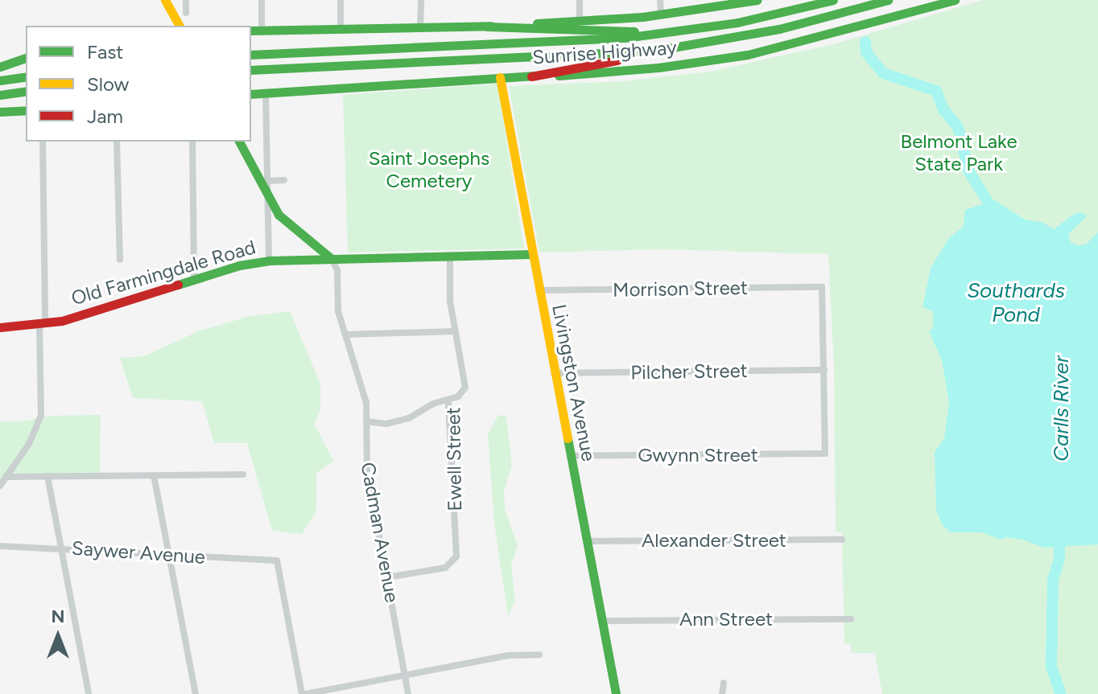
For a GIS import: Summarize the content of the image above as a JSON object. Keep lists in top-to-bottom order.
{
  "streets": {
    "main road": ["Sunrise Highway", "Old Farmingdale Road", "Livingston Avenue"],
    "street": [
      "Morrison Street",
      "Pilcher Street",
      "Gwynn Street",
      "Ewell Street",
      "Cadman Avenue",
      "Alexander Street",
      "Saywer Avenue",
      "Ann Street"
    ]
  },
  "crossings": [
    ["Sunrise Highway", "Livingston Avenue"],
    ["Old Farmingdale Road", "Livingston Avenue"],
    ["Old Farmingdale Road", "Ewell Street"],
    ["Old Farmingdale Road", "Cadman Avenue"],
    ["Morrison Street", "Pilcher Street"],
    ["Morrison Street", "Livingston Avenue"],
    ["Morrison Street", "Gwynn Street"],
    ["Pilcher Street", "Livingston Avenue"],
    ["Pilcher Street", "Gwynn Street"],
    ["Livingston Avenue", "Gwynn Street"],
    ["Livingston Avenue", "Alexander Street"],
    ["Livingston Avenue", "Ann Street"],
    ["Ewell Street", "Cadman Avenue"]
  ],
  "water": ["Southards Pond", "Carlls River"],
  "parks": ["Belmont Lake State Park", "Saint Josephs Cemetery"],
  "legend": ["Fast", "Slow", "Jam"],
  "north": "top"
}
